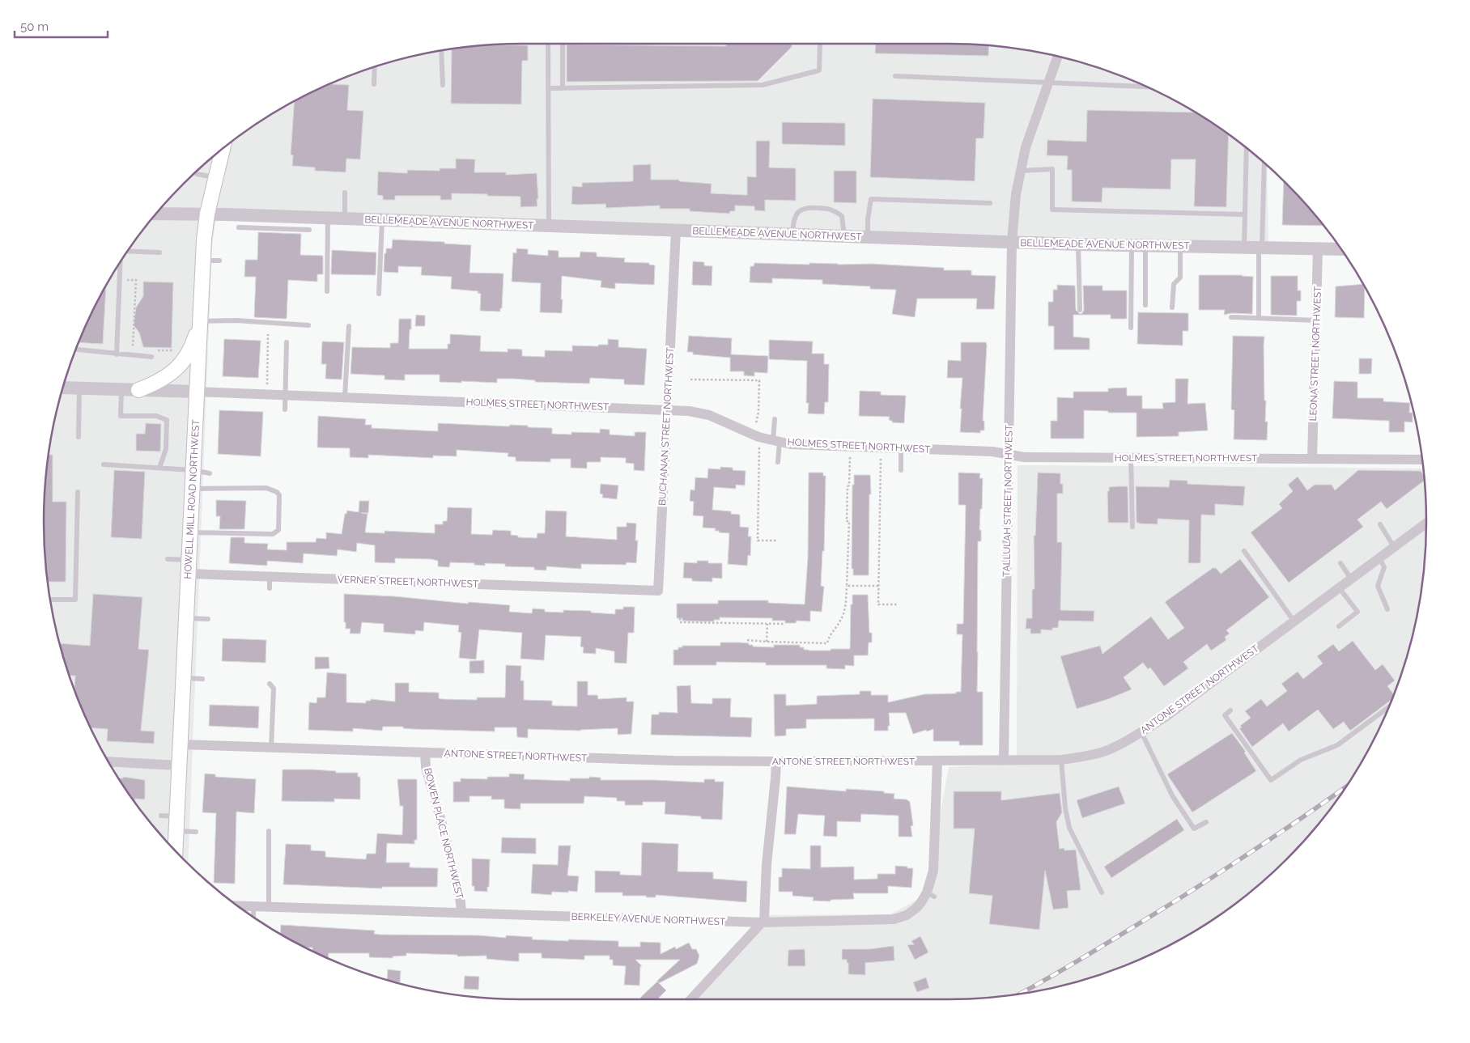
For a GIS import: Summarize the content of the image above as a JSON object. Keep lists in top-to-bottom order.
{
  "streets": {
    "main road": ["HOWELL MILL ROAD NORTHWEST"],
    "street": [
      "BELLEMEADE AVENUE NORTHWEST",
      "LEONA STREET NORTHWEST",
      "HOLMES STREET NORTHWEST",
      "BUCHANAN STREET NORTHWEST",
      "TALLULAH STREET NORTHWEST",
      "VERNER STREET NORTHWEST",
      "ANTONE STREET NORTHWEST",
      "BOWEN PLACE NORTHWEST",
      "BERKELEY AVENUE NORTHWEST"
    ]
  },
  "crossings": [
    ["BELLEMEADE AVENUE NORTHWEST", "LEONA STREET NORTHWEST"],
    ["BELLEMEADE AVENUE NORTHWEST", "BUCHANAN STREET NORTHWEST"],
    ["BELLEMEADE AVENUE NORTHWEST", "HOWELL MILL ROAD NORTHWEST"],
    ["BELLEMEADE AVENUE NORTHWEST", "TALLULAH STREET NORTHWEST"],
    ["LEONA STREET NORTHWEST", "HOLMES STREET NORTHWEST"],
    ["HOLMES STREET NORTHWEST", "BUCHANAN STREET NORTHWEST"],
    ["HOLMES STREET NORTHWEST", "HOWELL MILL ROAD NORTHWEST"],
    ["HOLMES STREET NORTHWEST", "TALLULAH STREET NORTHWEST"],
    ["BUCHANAN STREET NORTHWEST", "VERNER STREET NORTHWEST"],
    ["HOWELL MILL ROAD NORTHWEST", "VERNER STREET NORTHWEST"],
    ["HOWELL MILL ROAD NORTHWEST", "ANTONE STREET NORTHWEST"],
    ["TALLULAH STREET NORTHWEST", "ANTONE STREET NORTHWEST"],
    ["ANTONE STREET NORTHWEST", "BOWEN PLACE NORTHWEST"],
    ["ANTONE STREET NORTHWEST", "BERKELEY AVENUE NORTHWEST"],
    ["BOWEN PLACE NORTHWEST", "BERKELEY AVENUE NORTHWEST"]
  ],
  "scale_bar": "50 m"
}
